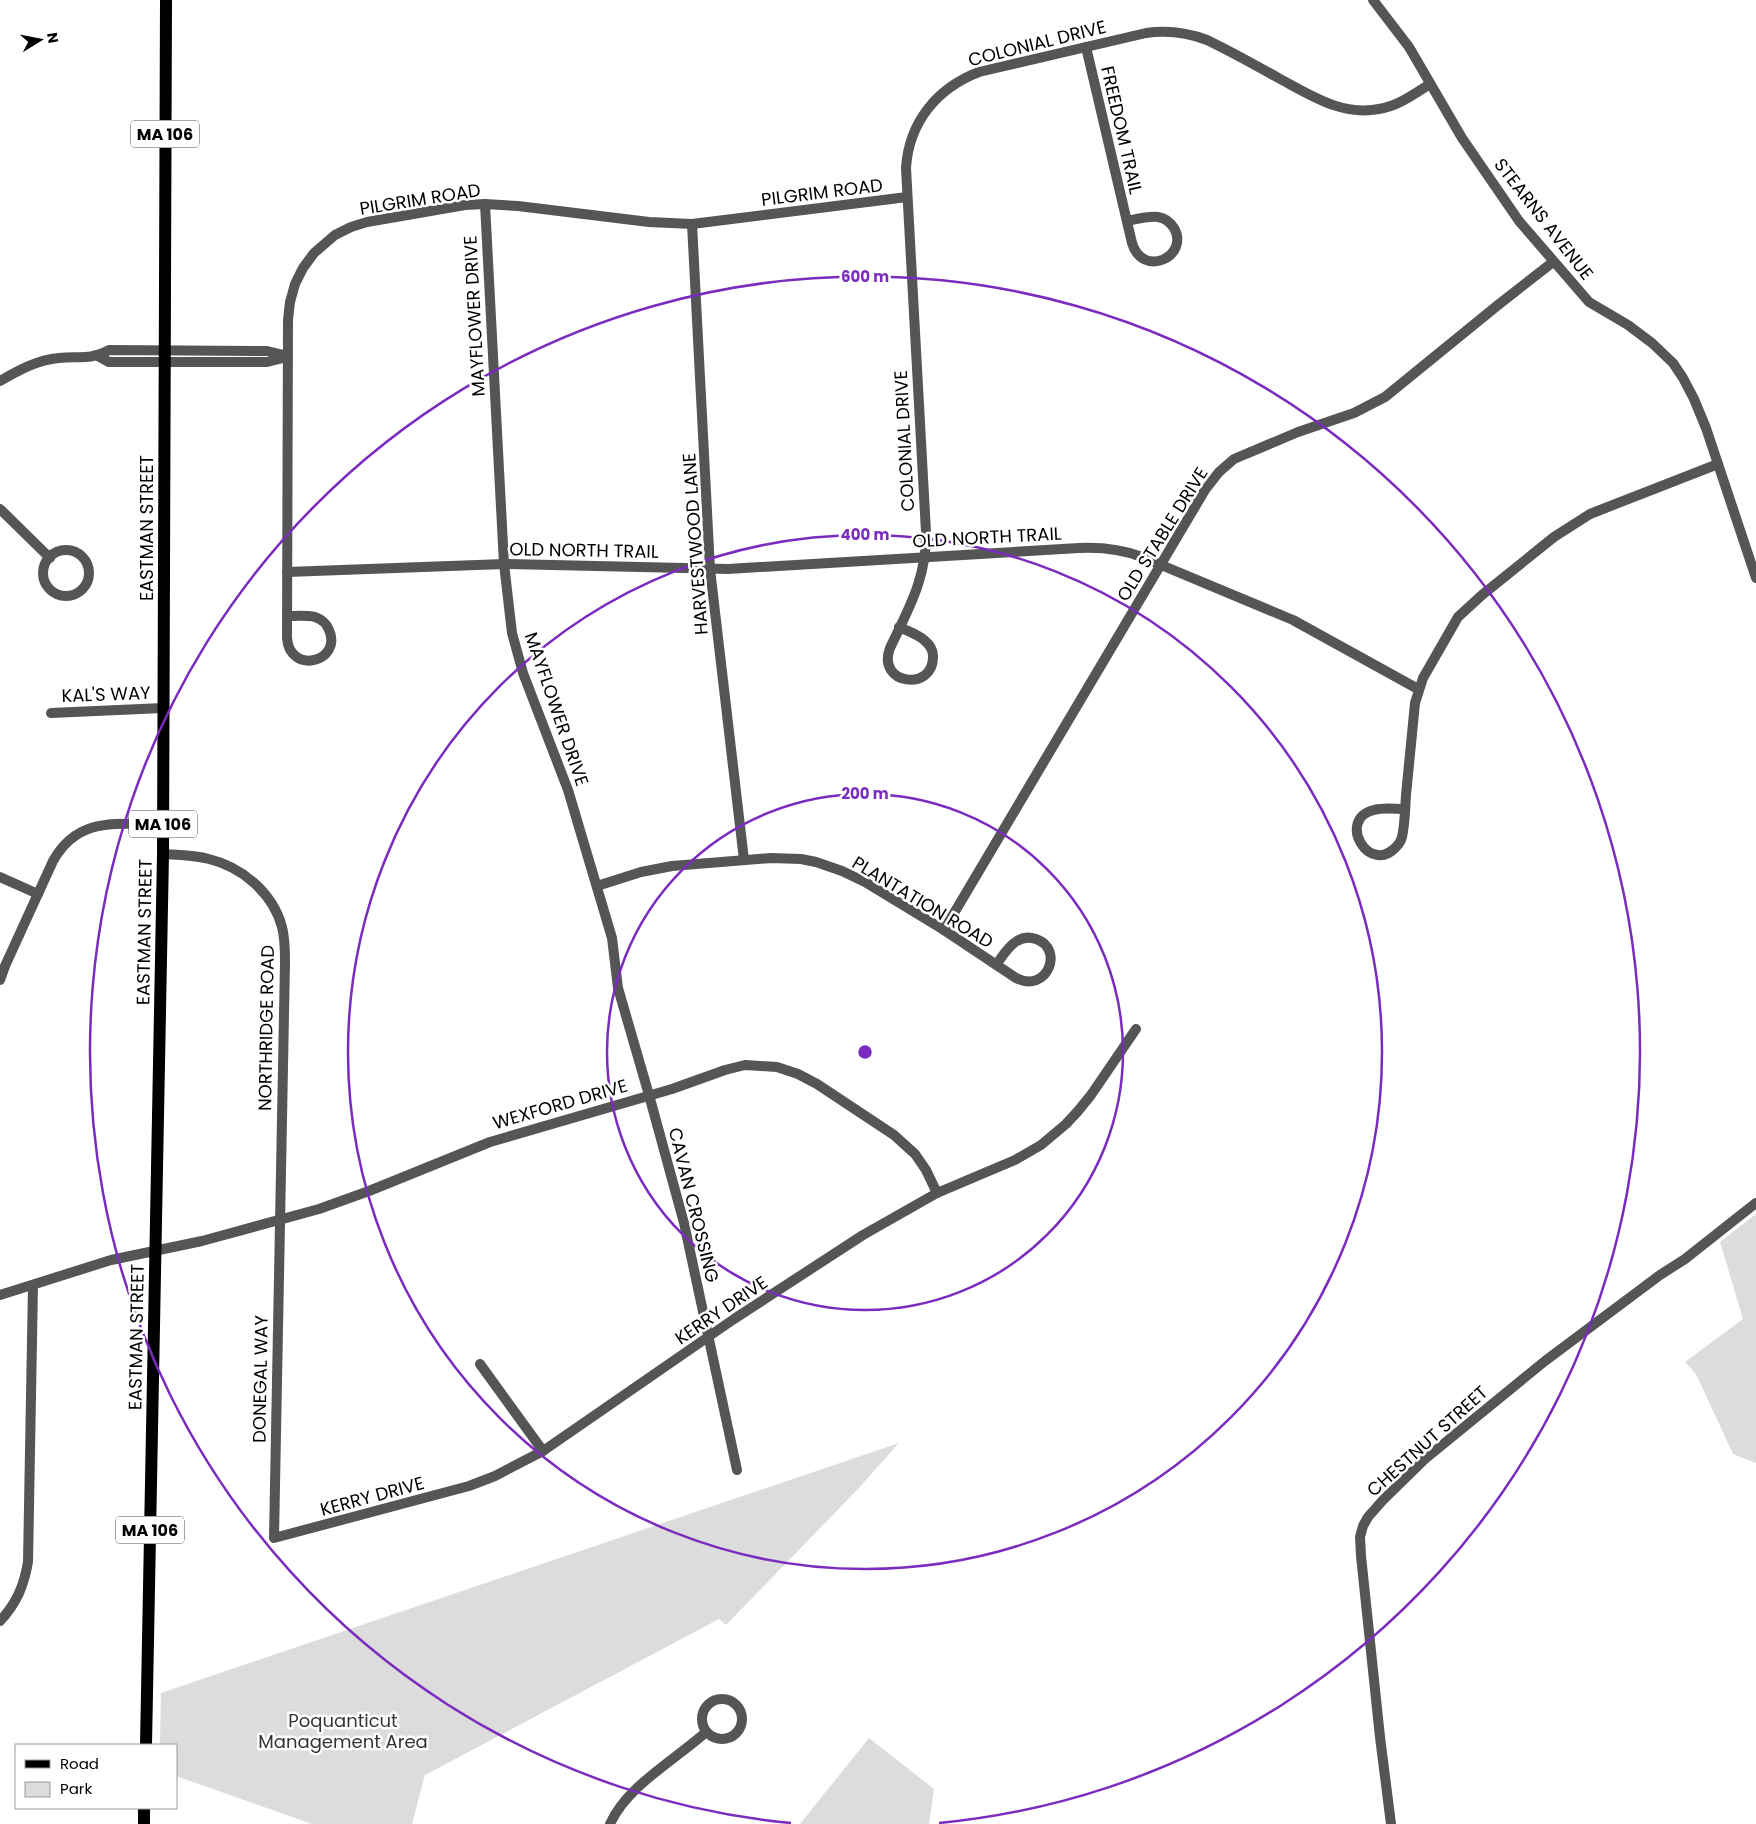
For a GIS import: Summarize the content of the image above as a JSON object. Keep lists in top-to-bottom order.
{
  "streets": {
    "main road": ["MA 106", "EASTMAN STREET"],
    "street": [
      "COLONIAL DRIVE",
      "FREEDOM TRAIL",
      "PILGRIM ROAD",
      "STEARNS AVENUE",
      "MAYFLOWER DRIVE",
      "OLD STABLE DRIVE",
      "OLD NORTH TRAIL",
      "HARVESTWOOD LANE",
      "KAL'S WAY",
      "PLANTATION ROAD",
      "NORTHRIDGE ROAD",
      "WEXFORD DRIVE",
      "CAVAN CROSSING",
      "KERRY DRIVE",
      "DONEGAL WAY",
      "CHESTNUT STREET"
    ]
  },
  "crossings": [
    ["COLONIAL DRIVE", "FREEDOM TRAIL"],
    ["COLONIAL DRIVE", "PILGRIM ROAD"],
    ["COLONIAL DRIVE", "STEARNS AVENUE"],
    ["COLONIAL DRIVE", "OLD NORTH TRAIL"],
    ["PILGRIM ROAD", "MAYFLOWER DRIVE"],
    ["PILGRIM ROAD", "OLD NORTH TRAIL"],
    ["PILGRIM ROAD", "HARVESTWOOD LANE"],
    ["STEARNS AVENUE", "OLD STABLE DRIVE"],
    ["MAYFLOWER DRIVE", "OLD NORTH TRAIL"],
    ["MAYFLOWER DRIVE", "PLANTATION ROAD"],
    ["MAYFLOWER DRIVE", "WEXFORD DRIVE"],
    ["MAYFLOWER DRIVE", "CAVAN CROSSING"],
    ["EASTMAN STREET", "KAL'S WAY"],
    ["EASTMAN STREET", "NORTHRIDGE ROAD"],
    ["EASTMAN STREET", "WEXFORD DRIVE"],
    ["OLD STABLE DRIVE", "OLD NORTH TRAIL"],
    ["OLD STABLE DRIVE", "PLANTATION ROAD"],
    ["OLD NORTH TRAIL", "HARVESTWOOD LANE"],
    ["HARVESTWOOD LANE", "PLANTATION ROAD"],
    ["NORTHRIDGE ROAD", "WEXFORD DRIVE"],
    ["NORTHRIDGE ROAD", "DONEGAL WAY"],
    ["WEXFORD DRIVE", "CAVAN CROSSING"],
    ["WEXFORD DRIVE", "KERRY DRIVE"],
    ["WEXFORD DRIVE", "DONEGAL WAY"],
    ["CAVAN CROSSING", "KERRY DRIVE"],
    ["KERRY DRIVE", "DONEGAL WAY"]
  ],
  "parks": ["Poquanticut Management Area"],
  "legend": ["Road", "Park"],
  "north": "right",
  "rings": ["600 m", "400 m", "200 m"]
}
